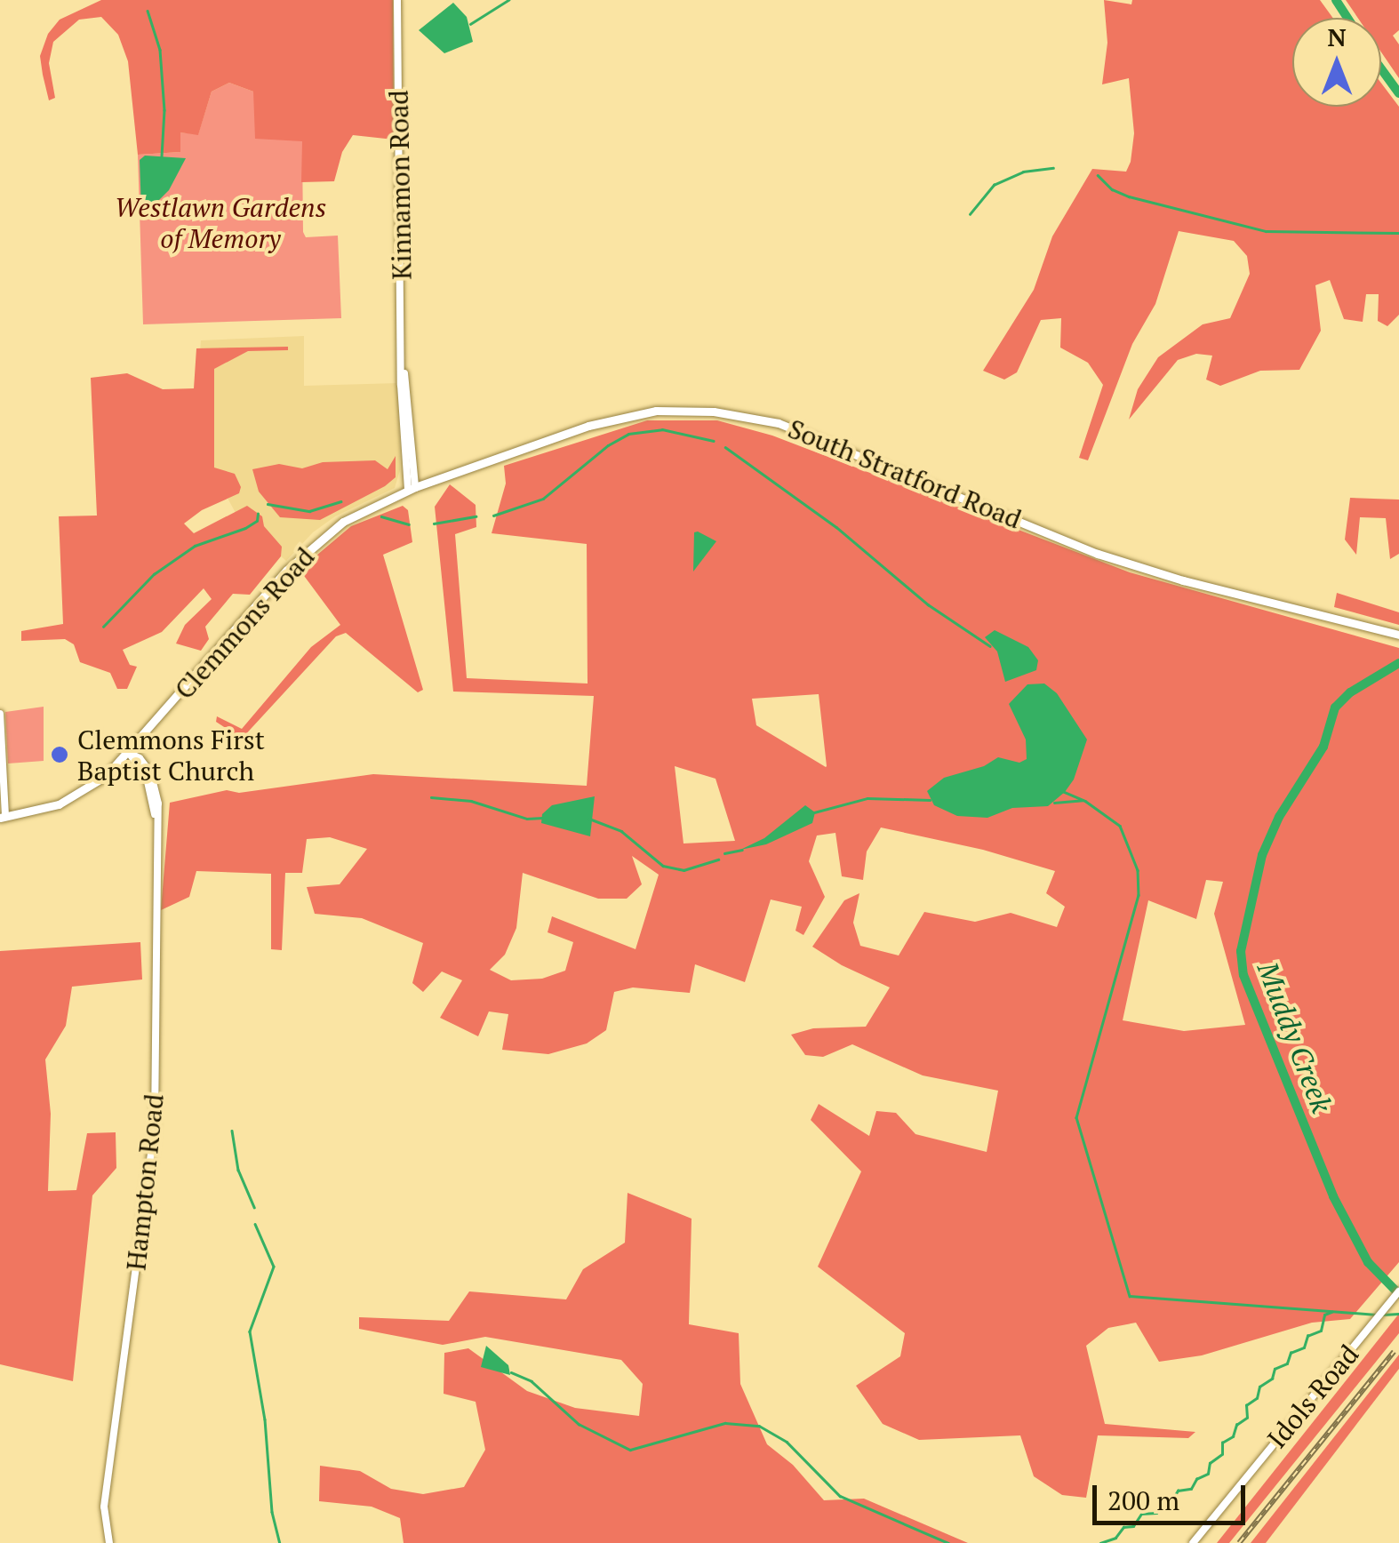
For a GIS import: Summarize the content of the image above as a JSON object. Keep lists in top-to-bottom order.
{
  "streets": {
    "main road": [
      "Kinnamon Road",
      "South Stratford Road",
      "Clemmons Road",
      "Hampton Road",
      "Idols Road"
    ]
  },
  "crossings": [
    ["Kinnamon Road", "South Stratford Road"],
    ["Kinnamon Road", "Clemmons Road"],
    ["South Stratford Road", "Clemmons Road"],
    ["Clemmons Road", "Hampton Road"]
  ],
  "water": ["Muddy Creek"],
  "parks": ["Westlawn Gardens of Memory"],
  "places": ["Clemmons First Baptist Church"],
  "scale_bar": "200 m",
  "north": "top"
}
